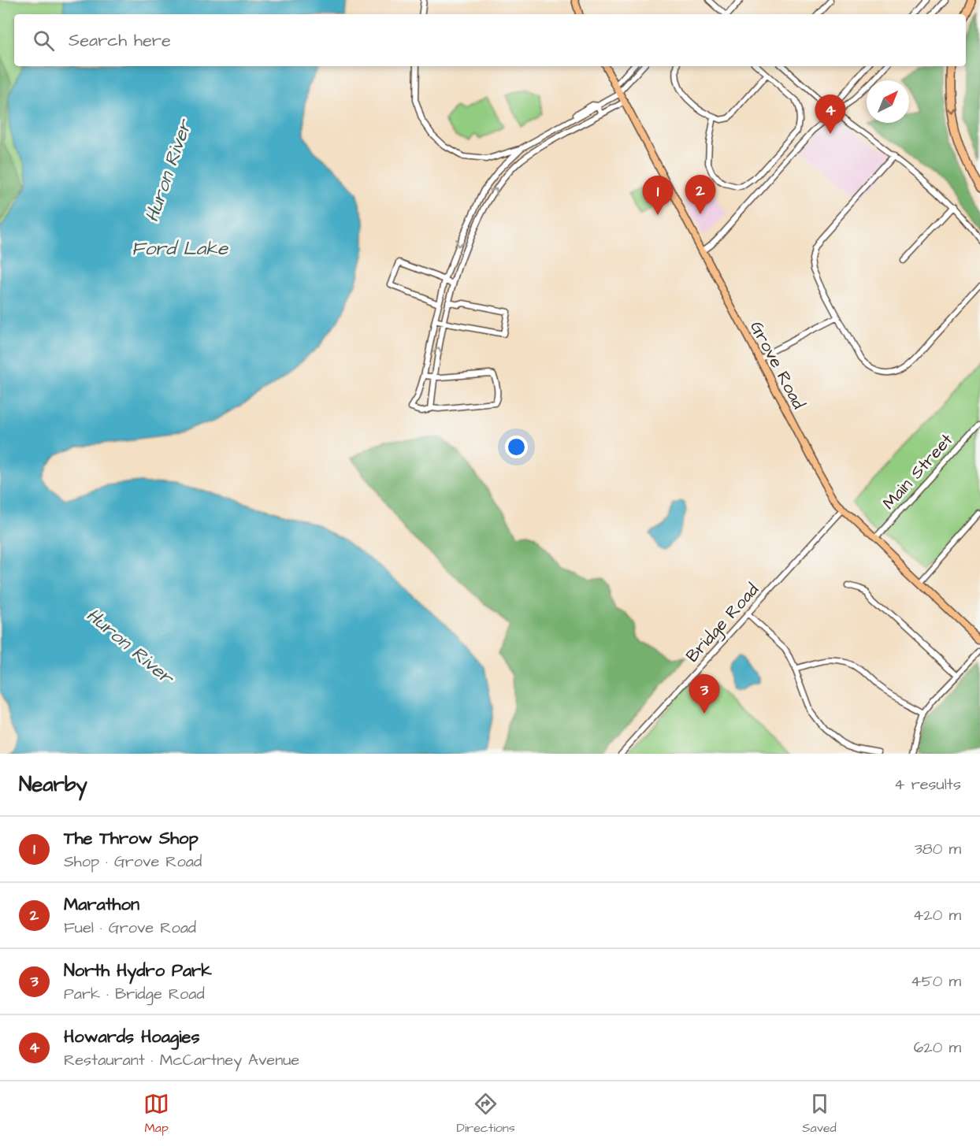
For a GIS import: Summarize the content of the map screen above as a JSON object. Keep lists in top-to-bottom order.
{
  "streets": {
    "main road": ["Grove Road"],
    "street": ["Main Street", "Bridge Road"]
  },
  "crossings": [
    ["Grove Road", "Main Street"],
    ["Grove Road", "Bridge Road"]
  ],
  "water": ["Huron River", "Ford Lake"],
  "north": "top right",
  "page": {
    "search": "Search here",
    "pins": [
      "4",
      "2",
      "1",
      "3"
    ],
    "heading": ["Nearby", "4 results"],
    "list": [
      {
        "mark": "1",
        "name": "The Throw Shop",
        "note": "Shop · Grove Road",
        "value": "380 m"
      },
      {
        "mark": "2",
        "name": "Marathon",
        "note": "Fuel · Grove Road",
        "value": "420 m"
      },
      {
        "mark": "3",
        "name": "North Hydro Park",
        "note": "Park · Bridge Road",
        "value": "450 m"
      },
      {
        "mark": "4",
        "name": "Howards Hoagies",
        "note": "Restaurant · McCartney Avenue",
        "value": "620 m"
      }
    ],
    "nav": ["Map", "Directions", "Saved"]
  }
}
